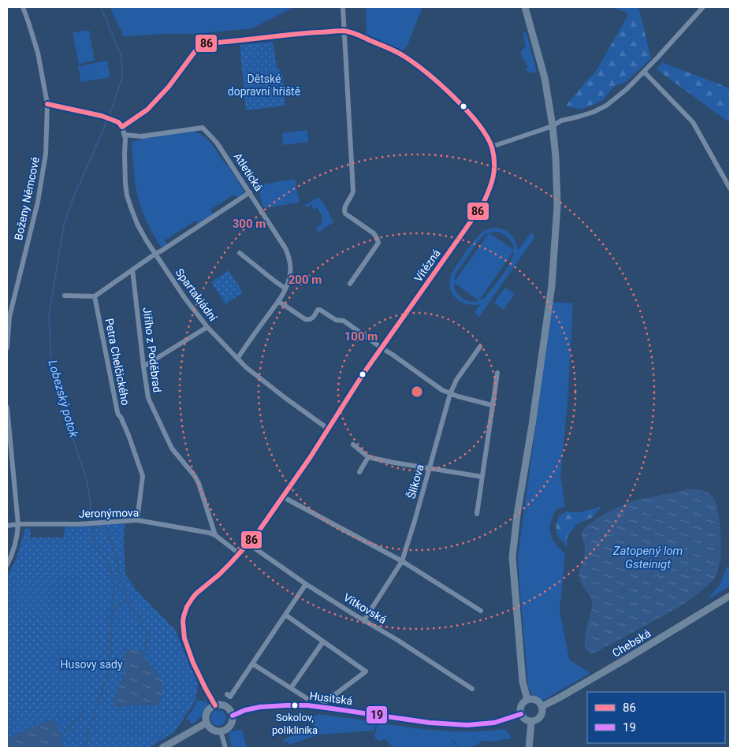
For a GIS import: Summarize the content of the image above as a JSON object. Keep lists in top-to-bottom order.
{
  "streets": {
    "main road": ["Chebská", "Husitská"],
    "street": [
      "Atletická",
      "Boženy Němcové",
      "Vítězná",
      "Spartakiádní",
      "Jiřího z Poděbrad",
      "Petra Chelčického",
      "Šlikova",
      "Jeronýmova",
      "Vítkovská"
    ]
  },
  "crossings": [
    ["Atletická", "Spartakiádní"],
    ["Boženy Němcové", "Spartakiádní"],
    ["Vítězná", "Spartakiádní"],
    ["Vítězná", "Jeronýmova"],
    ["Vítězná", "Vítkovská"],
    ["Vítězná", "Husitská"],
    ["Jiřího z Poděbrad", "Jeronýmova"],
    ["Petra Chelčického", "Jeronýmova"],
    ["Šlikova", "Vítkovská"],
    ["Chebská", "Husitská"]
  ],
  "water": ["Lobezský potok", "Zatopený lom Gsteinigt"],
  "parks": ["Dětské dopravní hřiště", "Husovy sady"],
  "places": ["Sokolov, poliklinika"],
  "lines": ["transit line 86", "transit line 19"],
  "legend": ["86", "19"],
  "rings": ["300 m", "200 m", "100 m"]
}
